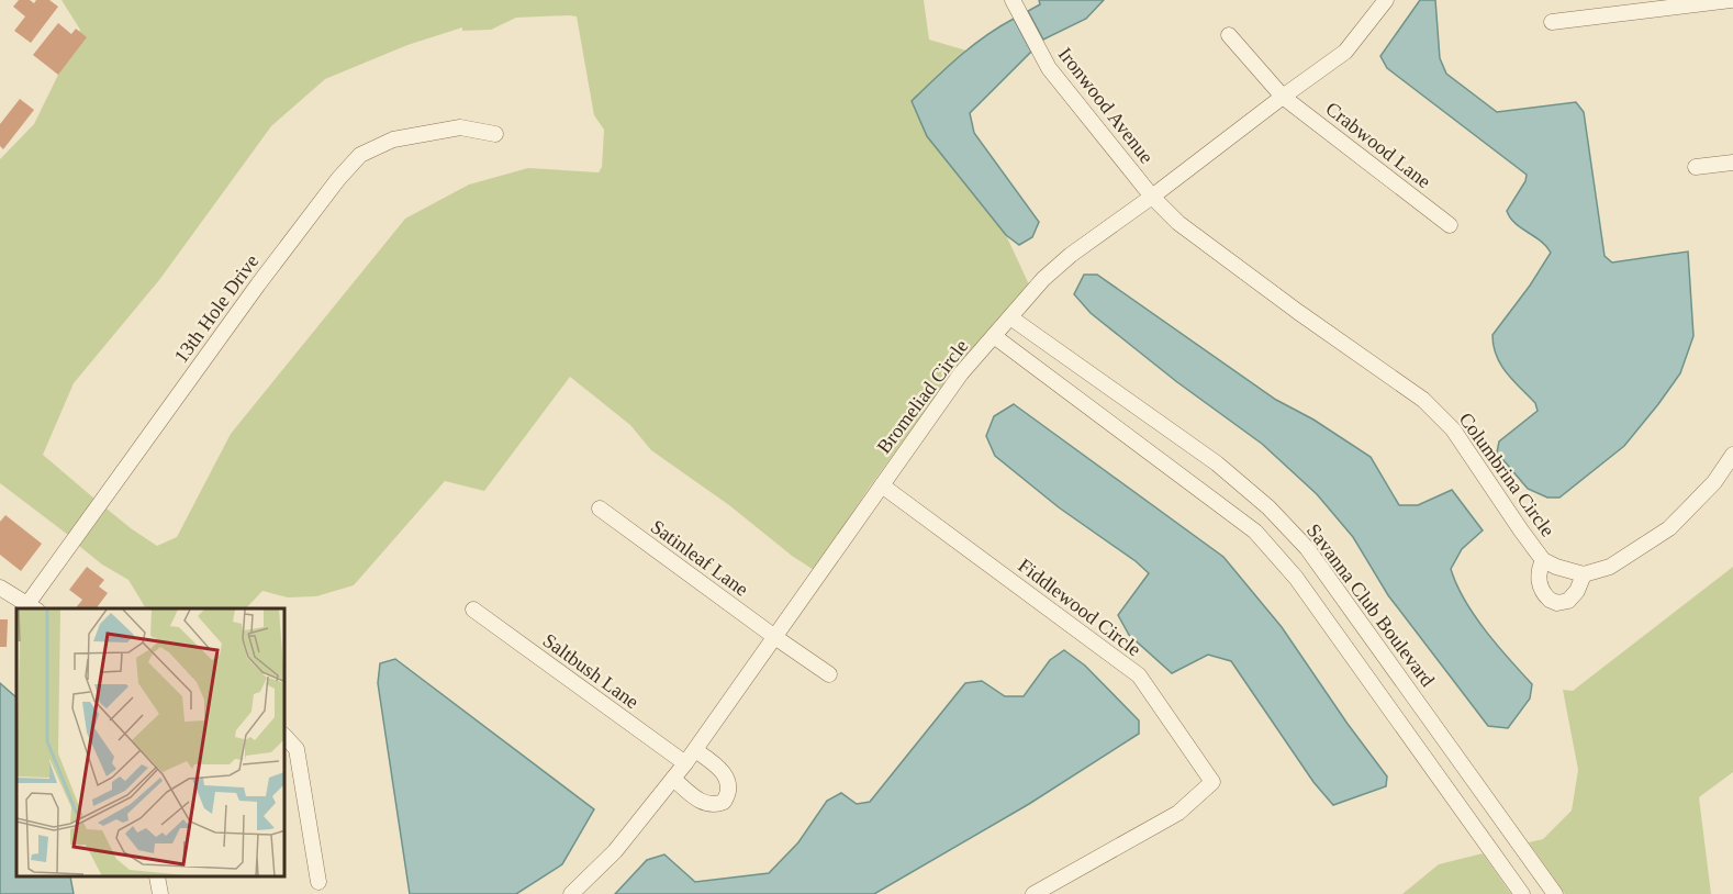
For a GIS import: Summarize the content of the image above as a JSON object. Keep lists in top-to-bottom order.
{
  "streets": {
    "street": [
      "Ironwood Avenue",
      "Crabwood Lane",
      "13th Hole Drive",
      "Bromeliad Circle",
      "Columbrina Circle",
      "Satinleaf Lane",
      "Savanna Club Boulevard",
      "Fiddlewood Circle",
      "Saltbush Lane"
    ]
  },
  "crossings": [
    ["Ironwood Avenue", "Bromeliad Circle"],
    ["Ironwood Avenue", "Columbrina Circle"],
    ["Crabwood Lane", "Bromeliad Circle"],
    ["Bromeliad Circle", "Columbrina Circle"],
    ["Bromeliad Circle", "Satinleaf Lane"],
    ["Bromeliad Circle", "Savanna Club Boulevard"],
    ["Bromeliad Circle", "Fiddlewood Circle"],
    ["Bromeliad Circle", "Saltbush Lane"]
  ]
}
